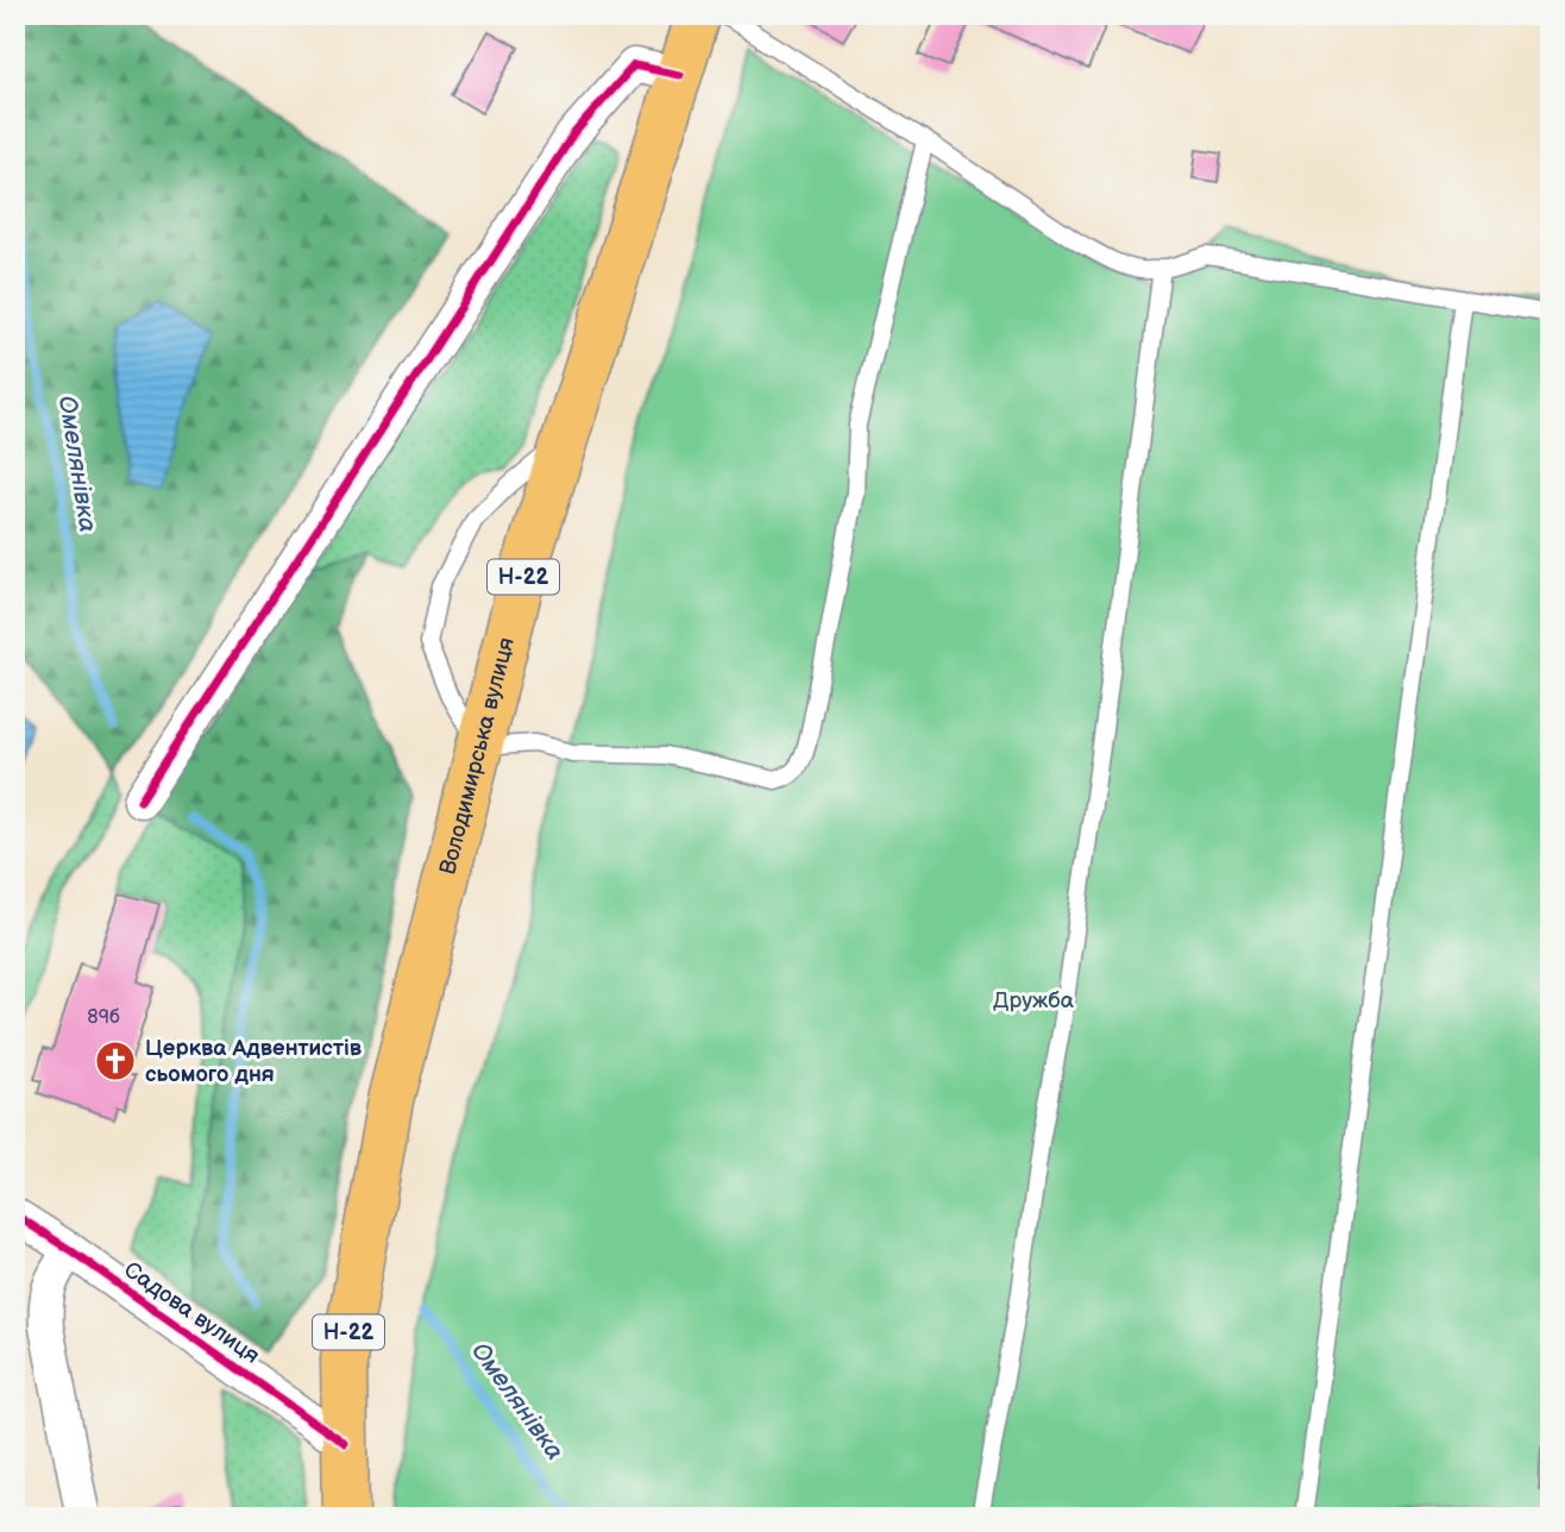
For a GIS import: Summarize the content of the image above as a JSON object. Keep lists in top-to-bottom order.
{
  "streets": {
    "main road": ["Н-22", "Володимирська вулиця"],
    "street": ["Садова вулиця"]
  },
  "crossings": [
    ["Володимирська вулиця", "Садова вулиця"]
  ],
  "water": ["Омелянівка"],
  "parks": ["Дружба"],
  "places": {
    "church": ["Церква Адвентистів сьомого дня"]
  },
  "house_numbers": ["89б"]
}
